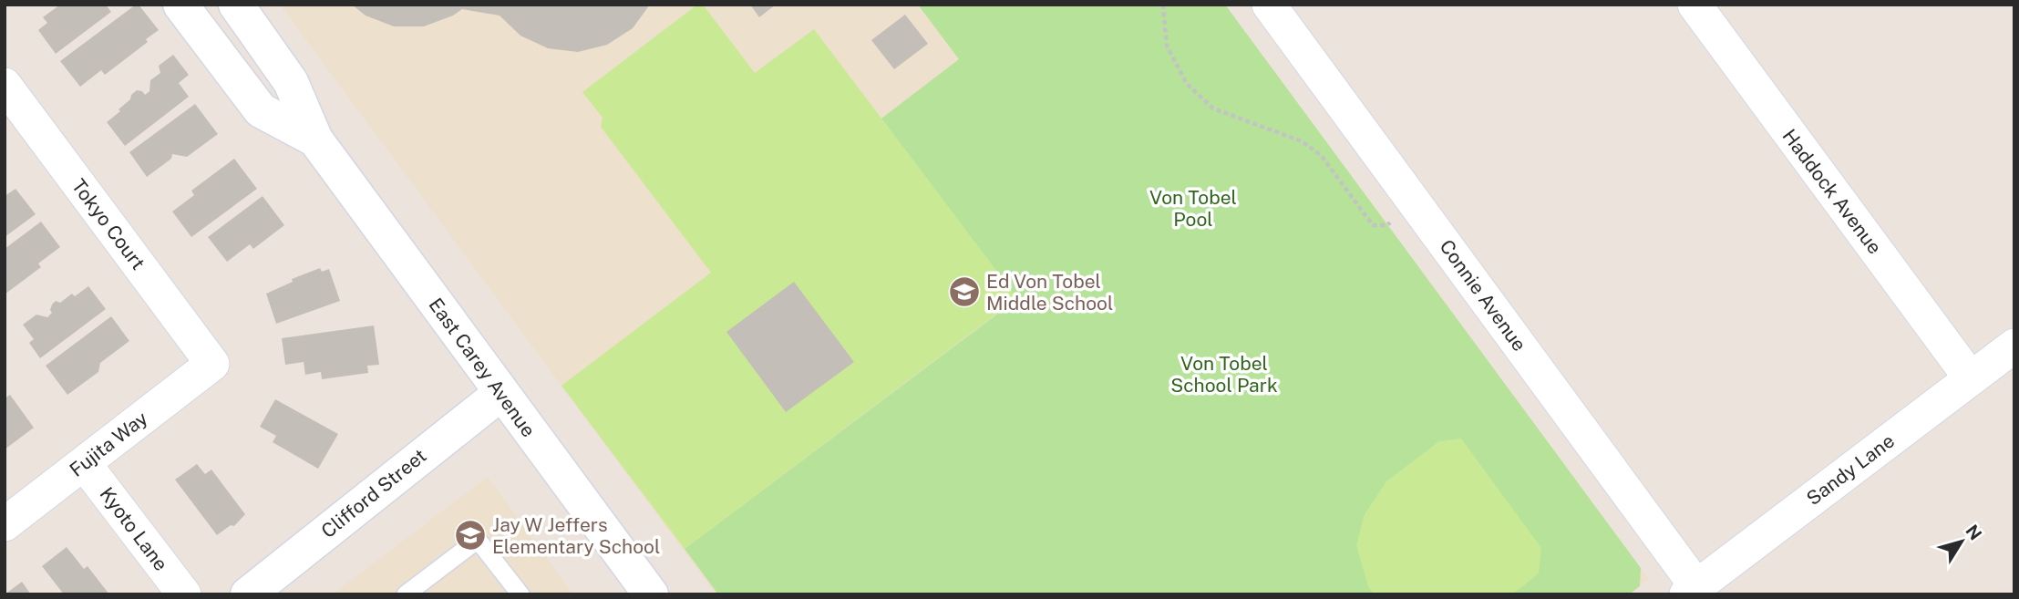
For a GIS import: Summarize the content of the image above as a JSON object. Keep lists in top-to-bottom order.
{
  "streets": {
    "main road": ["East Carey Avenue", "Clifford Street"],
    "street": [
      "Haddock Avenue",
      "Tokyo Court",
      "Connie Avenue",
      "Fujita Way",
      "Sandy Lane",
      "Kyoto Lane"
    ]
  },
  "crossings": [
    ["Haddock Avenue", "Sandy Lane"],
    ["Tokyo Court", "Fujita Way"],
    ["Connie Avenue", "Sandy Lane"],
    ["East Carey Avenue", "Clifford Street"],
    ["Fujita Way", "Kyoto Lane"]
  ],
  "parks": ["Von Tobel Pool", "Von Tobel School Park"],
  "places": {
    "school or university": ["Ed Von Tobel Middle School", "Jay W Jeffers Elementary School"]
  },
  "north": "top right"
}
